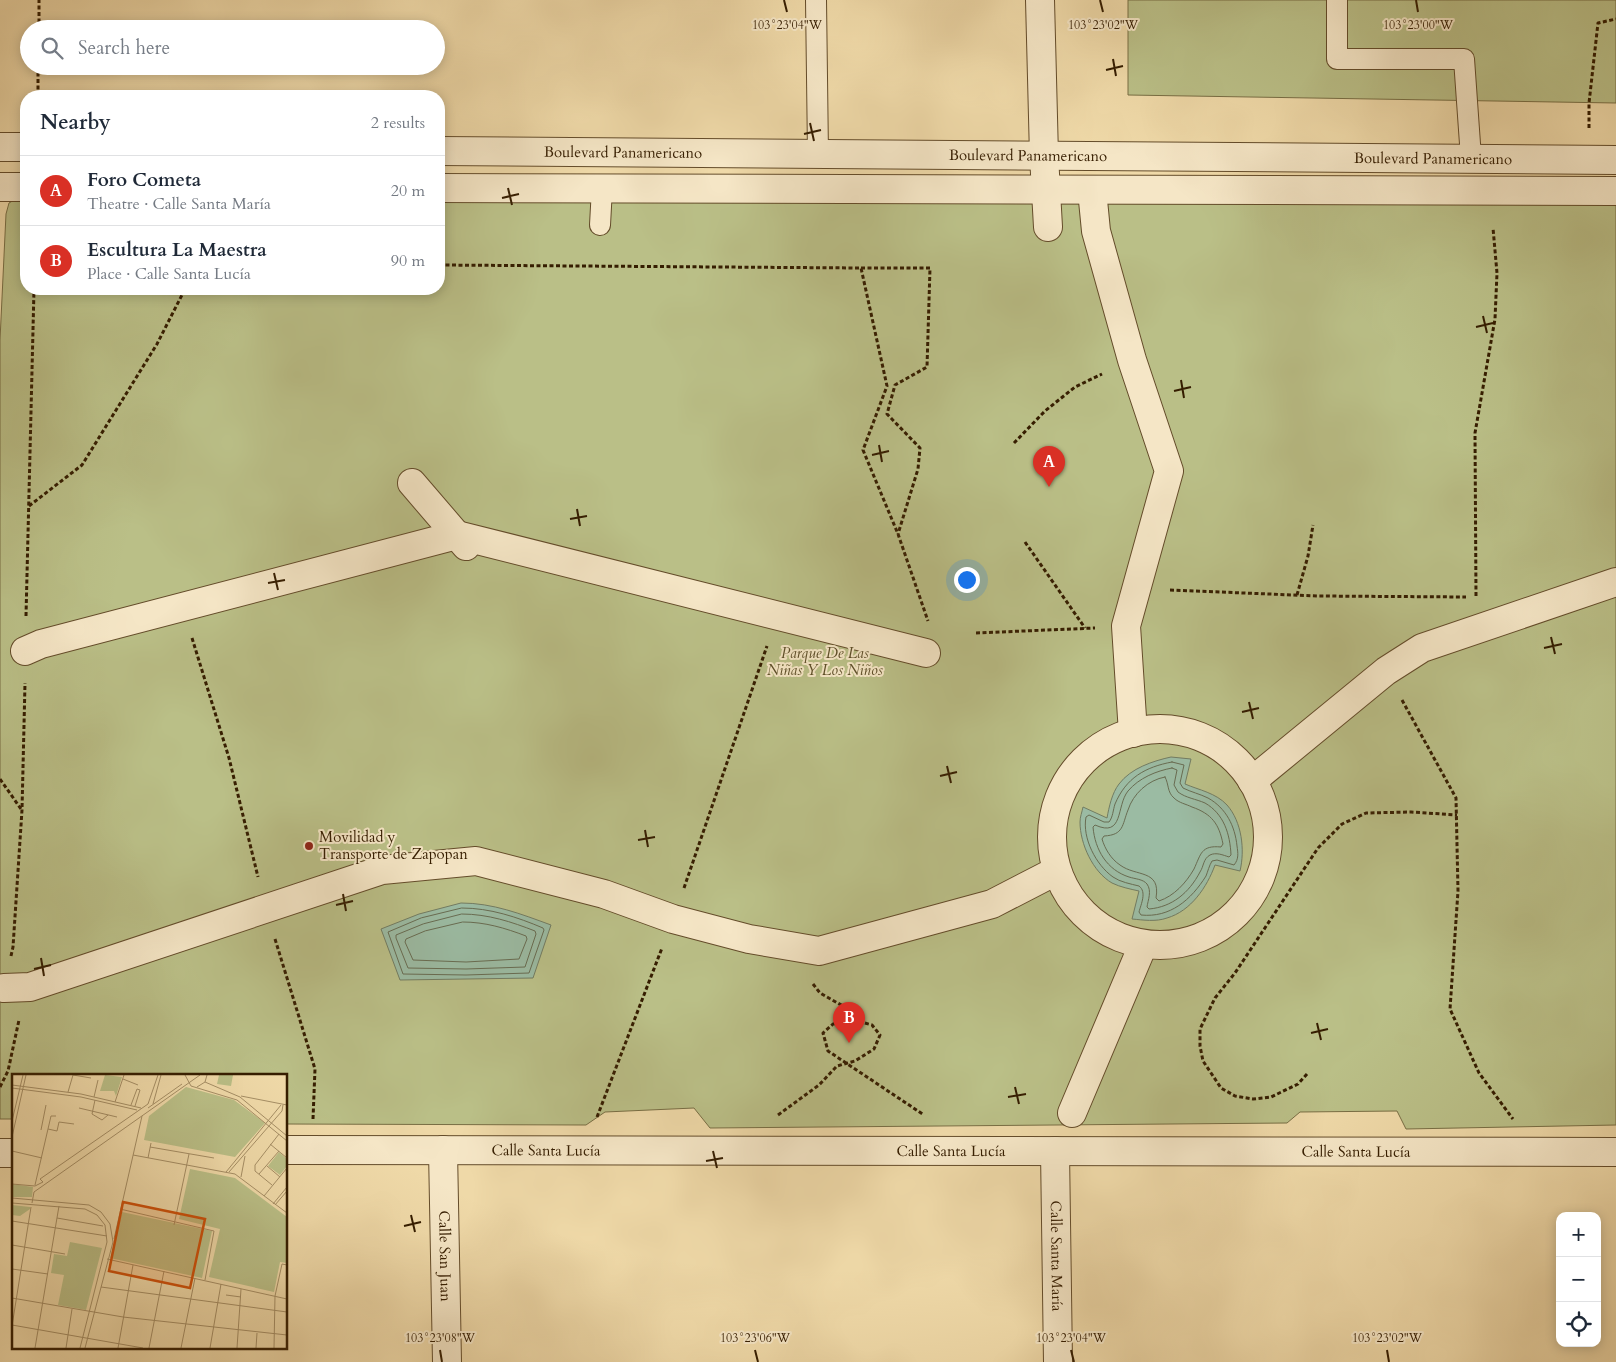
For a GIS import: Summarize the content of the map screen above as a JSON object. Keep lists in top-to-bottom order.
{
  "streets": {
    "street": [
      "Boulevard Panamericano",
      "Calle Santa Lucía",
      "Calle San Juan",
      "Calle Santa María"
    ]
  },
  "crossings": [
    ["Calle Santa Lucía", "Calle San Juan"],
    ["Calle Santa Lucía", "Calle Santa María"]
  ],
  "parks": ["Parque De Las Niñas Y Los Niños"],
  "places": ["Movilidad y Transporte de Zapopan"],
  "page": {
    "search": "Search here",
    "heading": ["Nearby", "2 results"],
    "list": [
      {
        "mark": "A",
        "name": "Foro Cometa",
        "note": "Theatre · Calle Santa María",
        "value": "20 m"
      },
      {
        "mark": "B",
        "name": "Escultura La Maestra",
        "note": "Place · Calle Santa Lucía",
        "value": "90 m"
      }
    ],
    "pins": ["A", "B"],
    "map_buttons": ["+", "−"]
  },
  "coordinates": [
    "103°23'04\"W",
    "103°23'02\"W",
    "103°23'00\"W",
    "103°23'08\"W",
    "103°23'06\"W"
  ]
}
